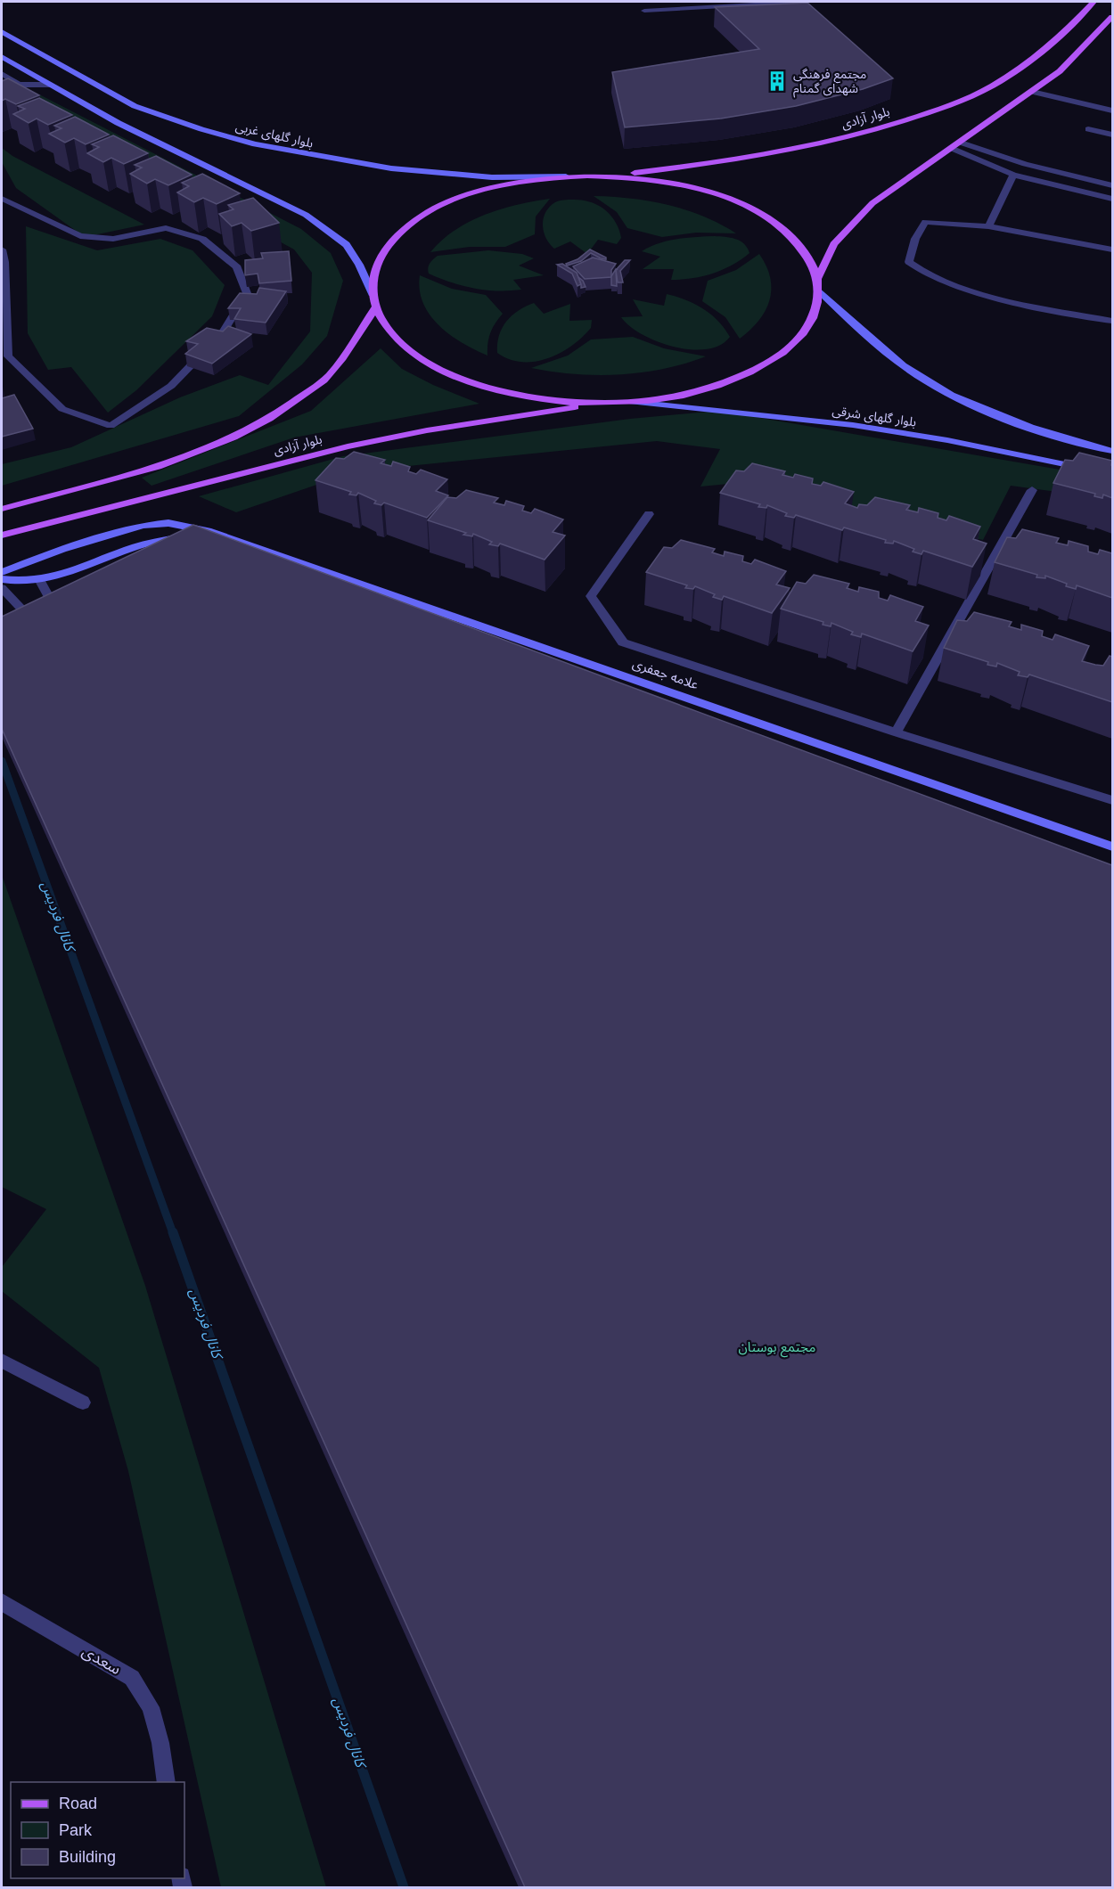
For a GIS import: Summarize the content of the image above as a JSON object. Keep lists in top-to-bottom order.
{
  "streets": {
    "main road": [
      "بلوار آزادی",
      "بلوار گلهای غربی",
      "بلوار گلهای شرقی",
      "علامه جعفری"
    ],
    "street": ["سعدی"]
  },
  "water": ["کانال فردیس"],
  "parks": ["مجتمع بوستان"],
  "places": {
    "building": ["مجتمع فرهنگی شهدای گمنام"]
  },
  "legend": ["Road", "Park", "Building"]
}
